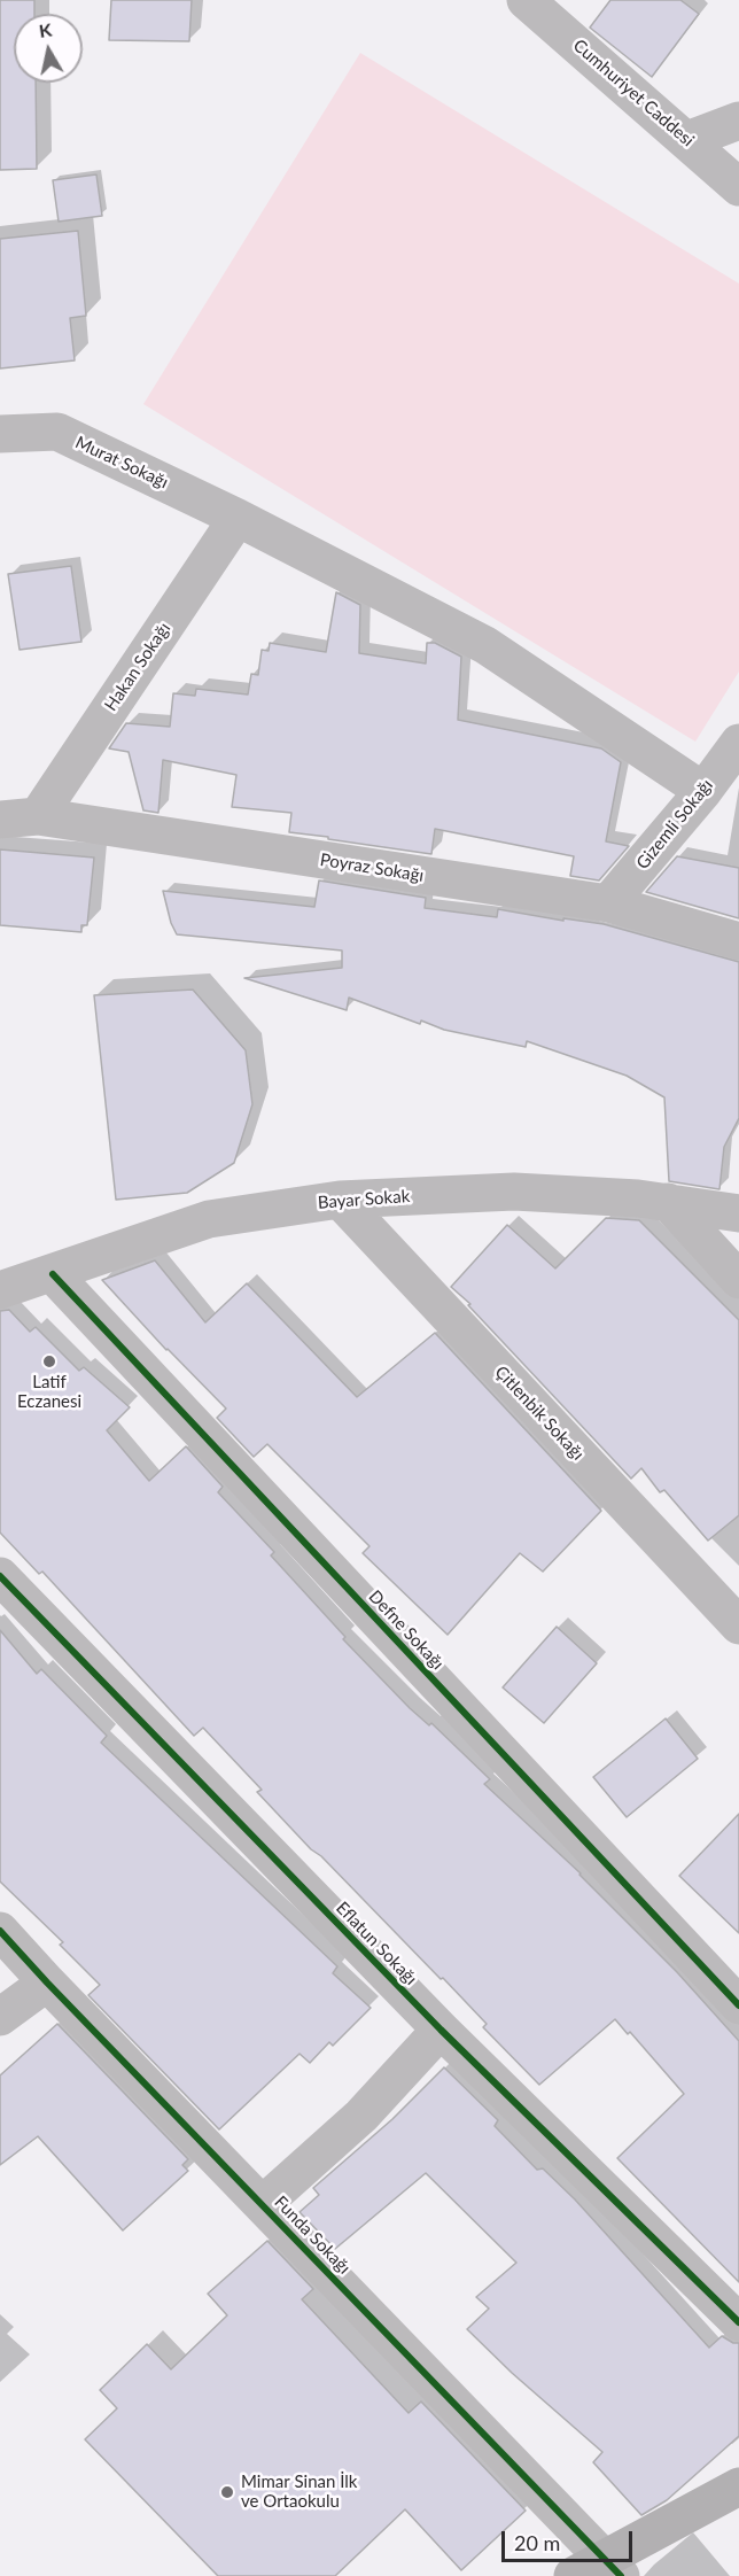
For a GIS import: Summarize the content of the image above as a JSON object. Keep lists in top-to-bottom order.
{
  "streets": {
    "street": [
      "Cumhuriyet Caddesi",
      "Murat Sokağı",
      "Hakan Sokağı",
      "Gizemli Sokağı",
      "Poyraz Sokağı",
      "Bayar Sokak",
      "Çitlenbik Sokağı",
      "Defne Sokağı",
      "Eflatun Sokağı",
      "Funda Sokağı"
    ]
  },
  "crossings": [
    ["Murat Sokağı", "Hakan Sokağı"],
    ["Murat Sokağı", "Gizemli Sokağı"],
    ["Hakan Sokağı", "Poyraz Sokağı"],
    ["Gizemli Sokağı", "Poyraz Sokağı"],
    ["Bayar Sokak", "Çitlenbik Sokağı"],
    ["Bayar Sokak", "Defne Sokağı"]
  ],
  "places": ["Latif Eczanesi", "Mimar Sinan İlk ve Ortaokulu"],
  "scale_bar": "20 m",
  "north": "top"
}
